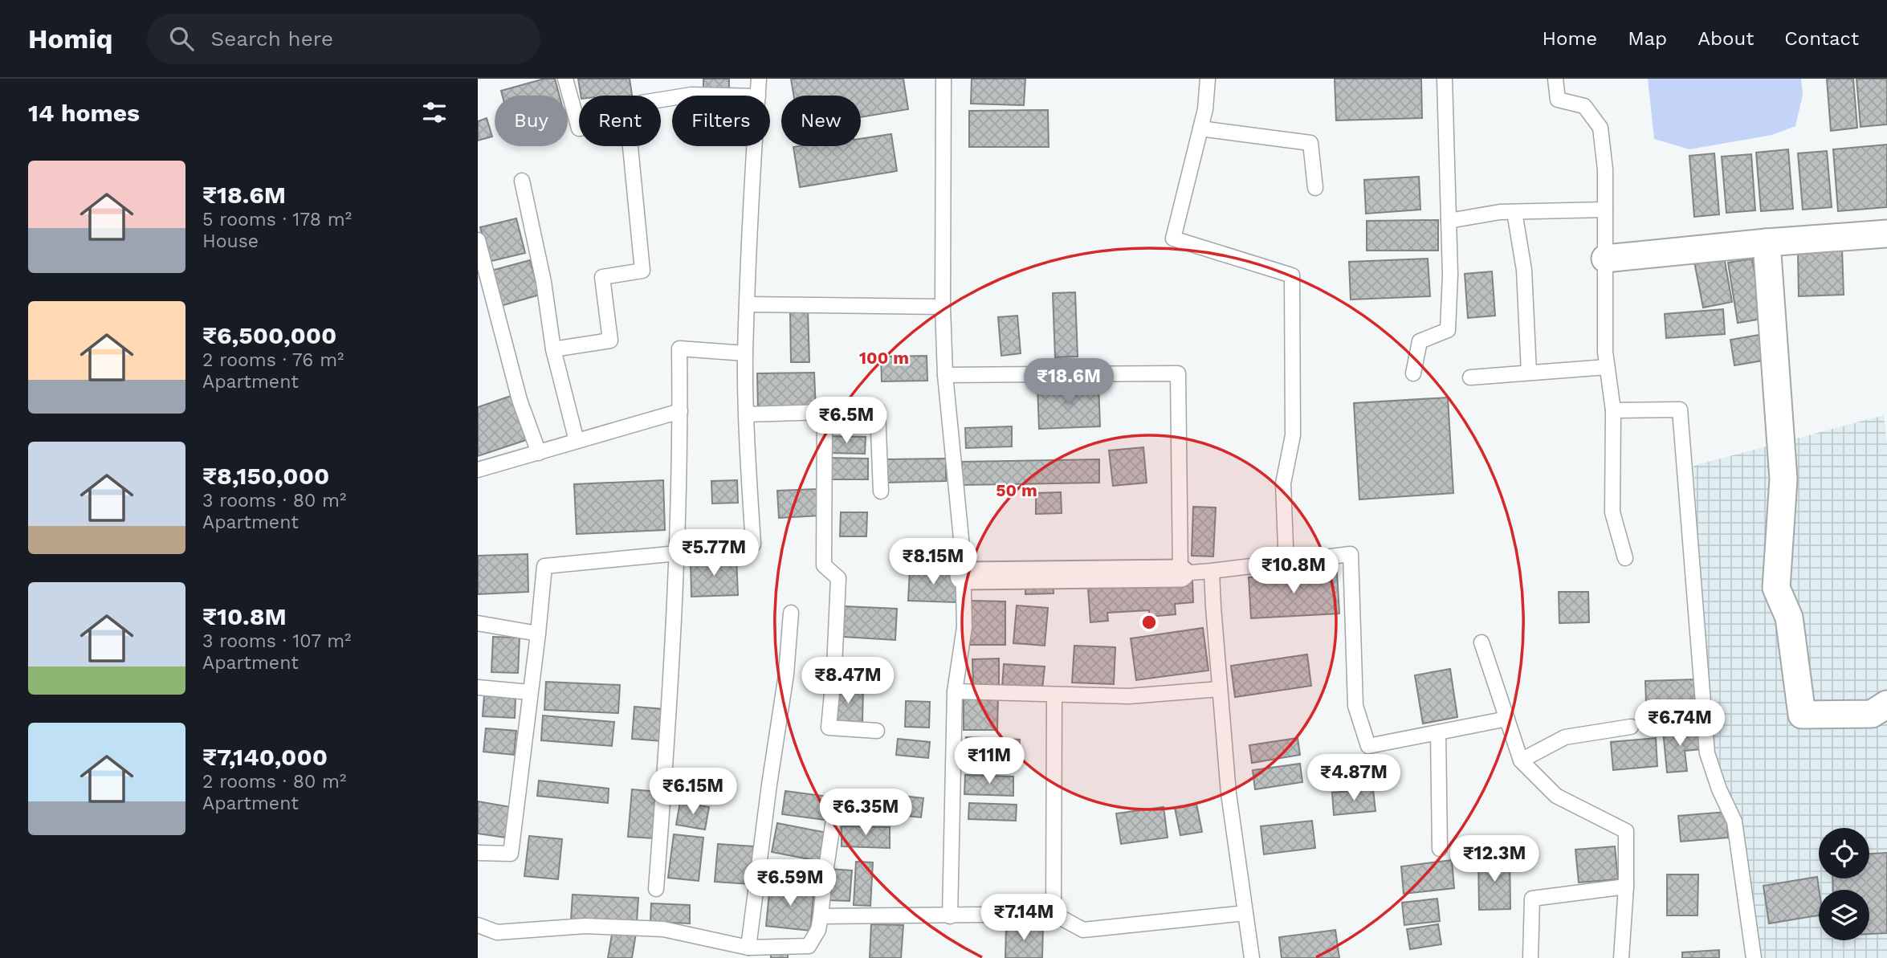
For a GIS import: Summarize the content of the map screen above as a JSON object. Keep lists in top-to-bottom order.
{
  "page": {
    "header": "Homiq",
    "search": "Search here",
    "nav": [
      "Home",
      "Map",
      "About",
      "Contact"
    ],
    "heading": "14 homes",
    "chip": [
      "Buy",
      "Rent",
      "Filters",
      "New"
    ],
    "list": [
      {
        "name": "₹18.6M",
        "note": "5 rooms · 178 m² · House"
      },
      {
        "name": "₹6,500,000",
        "note": "2 rooms · 76 m² · Apartment"
      },
      {
        "name": "₹8,150,000",
        "note": "3 rooms · 80 m² · Apartment"
      },
      {
        "name": "₹10.8M",
        "note": "3 rooms · 107 m² · Apartment"
      },
      {
        "name": "₹7,140,000",
        "note": "2 rooms · 80 m² · Apartment"
      }
    ],
    "price": [
      "₹18.6M",
      "₹6.5M",
      "₹5.77M",
      "₹8.15M",
      "₹10.8M",
      "₹8.47M",
      "₹6.74M",
      "₹11M",
      "₹4.87M",
      "₹6.15M",
      "₹6.35M",
      "₹12.3M",
      "₹6.59M",
      "₹7.14M"
    ]
  },
  "rings": ["100 m", "50 m"]
}
